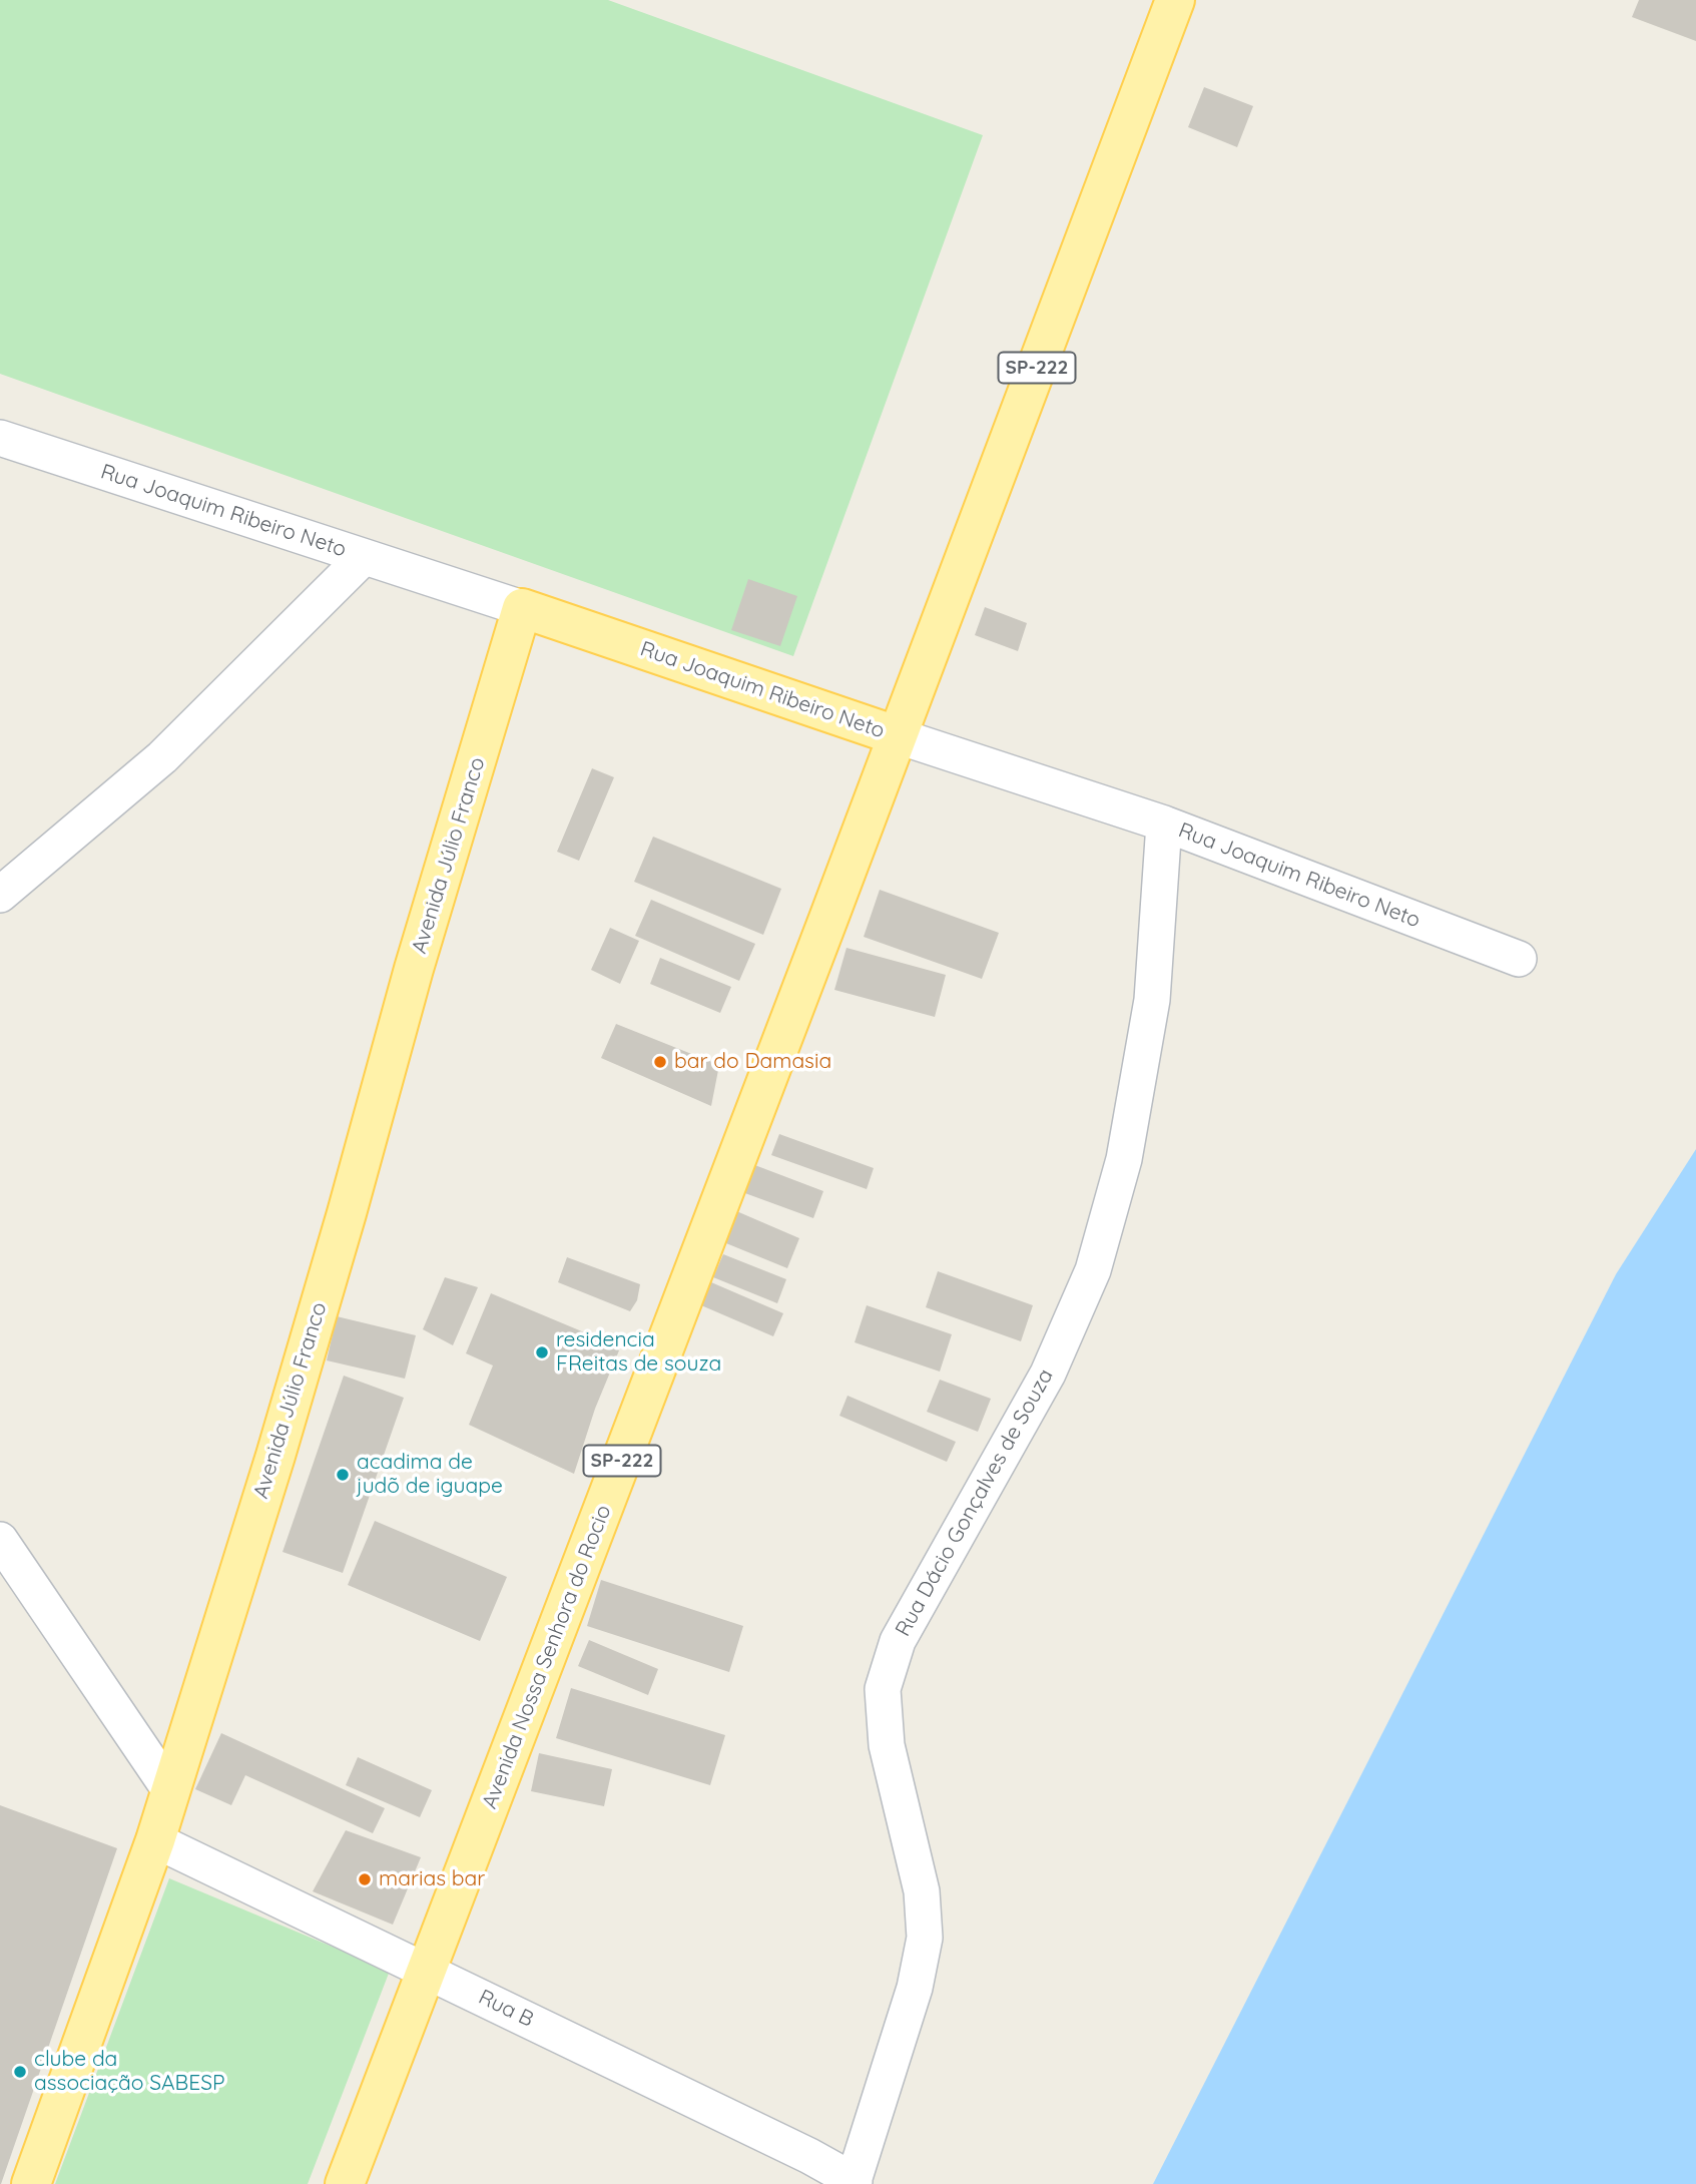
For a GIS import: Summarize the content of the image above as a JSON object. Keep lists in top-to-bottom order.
{
  "streets": {
    "main road": [
      "SP-222",
      "Rua Joaquim Ribeiro Neto",
      "Avenida Júlio Franco",
      "Avenida Nossa Senhora do Rocio"
    ],
    "street": ["Rua Dácio Gonçalves de Souza", "Rua B"]
  },
  "crossings": [
    ["SP-222", "Rua Joaquim Ribeiro Neto"],
    ["SP-222", "Avenida Nossa Senhora do Rocio"],
    ["Rua Joaquim Ribeiro Neto", "Avenida Júlio Franco"],
    ["Rua Joaquim Ribeiro Neto", "Rua Dácio Gonçalves de Souza"],
    ["Rua Joaquim Ribeiro Neto", "Avenida Nossa Senhora do Rocio"],
    ["Avenida Júlio Franco", "Rua B"],
    ["Rua Dácio Gonçalves de Souza", "Rua B"],
    ["Avenida Nossa Senhora do Rocio", "Rua B"]
  ],
  "places": [
    "bar do Damasia",
    "residencia FReitas de souza",
    "acadima de judõ de iguape",
    "marias bar",
    "clube da associação SABESP"
  ]
}
